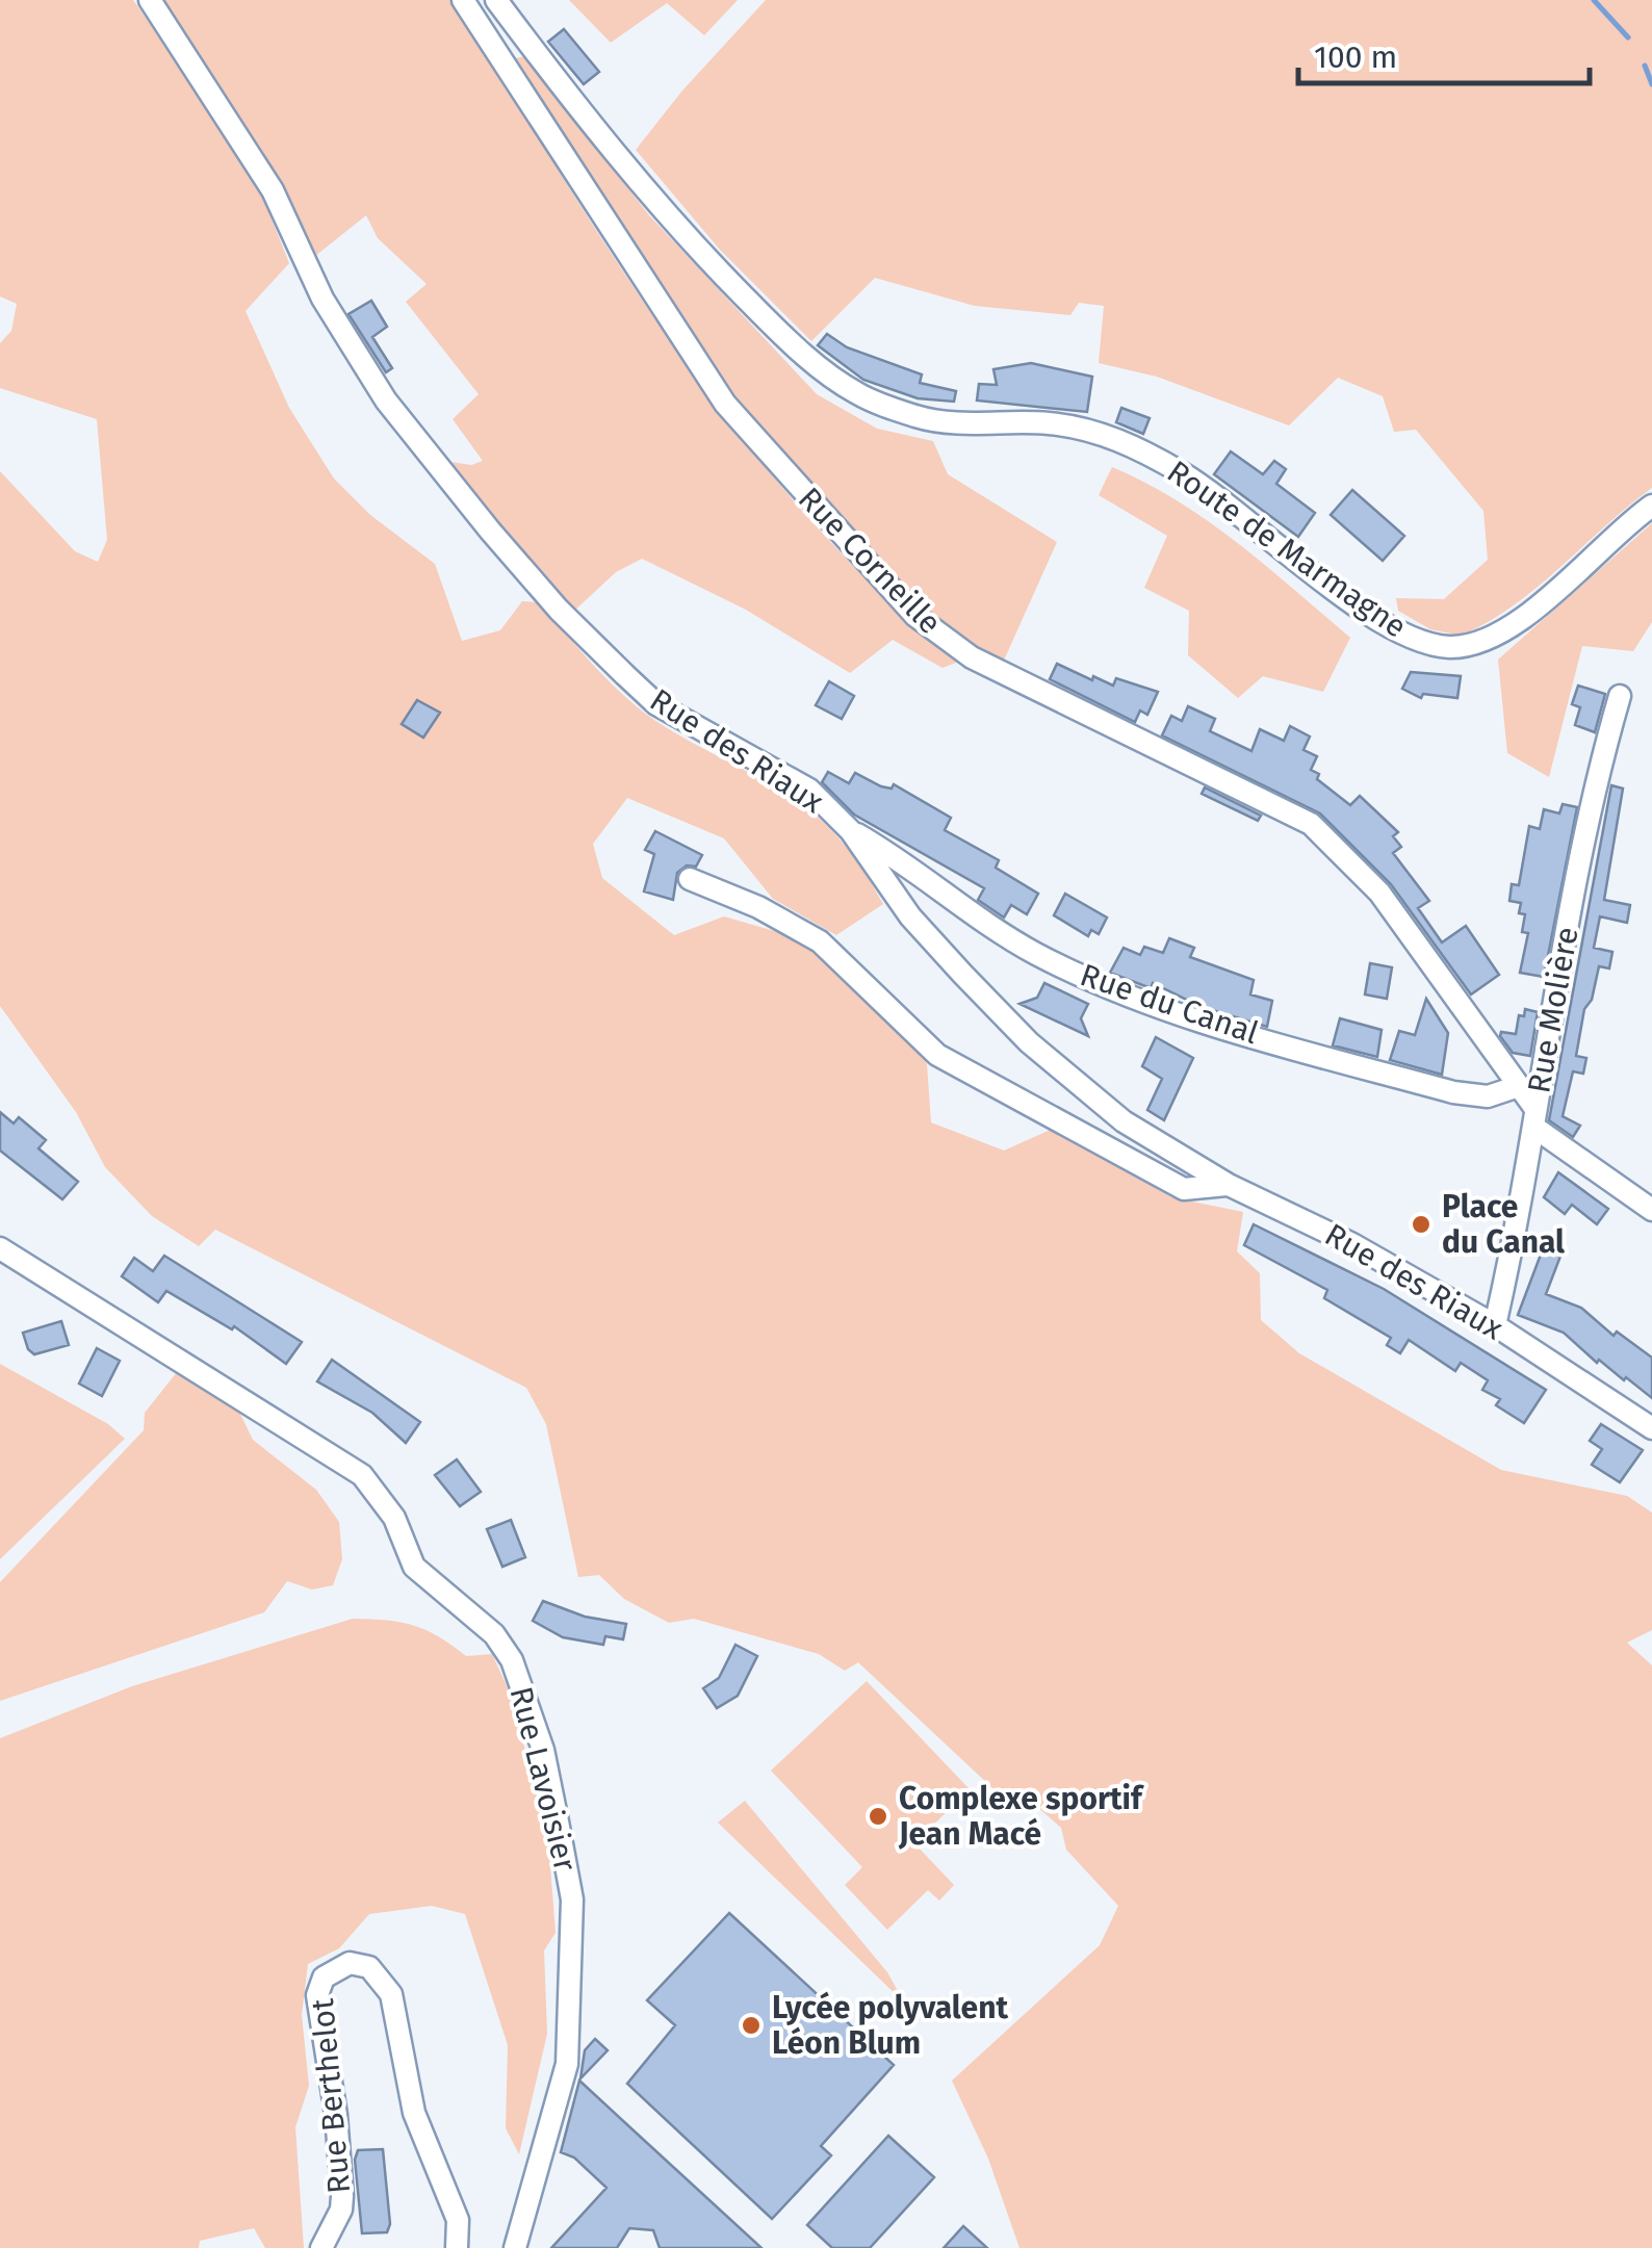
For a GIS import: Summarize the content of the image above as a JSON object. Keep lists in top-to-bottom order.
{
  "streets": {
    "street": [
      "Route de Marmagne",
      "Rue Corneille",
      "Rue des Riaux",
      "Rue du Canal",
      "Rue Molière",
      "Rue Lavoisier",
      "Rue Berthelot"
    ]
  },
  "crossings": [
    ["Rue Corneille", "Rue du Canal"],
    ["Rue Corneille", "Rue Molière"],
    ["Rue des Riaux", "Rue du Canal"],
    ["Rue des Riaux", "Rue Molière"]
  ],
  "places": ["Place du Canal", "Complexe sportif Jean Macé", "Lycée polyvalent Léon Blum"],
  "scale_bar": "100 m"
}
